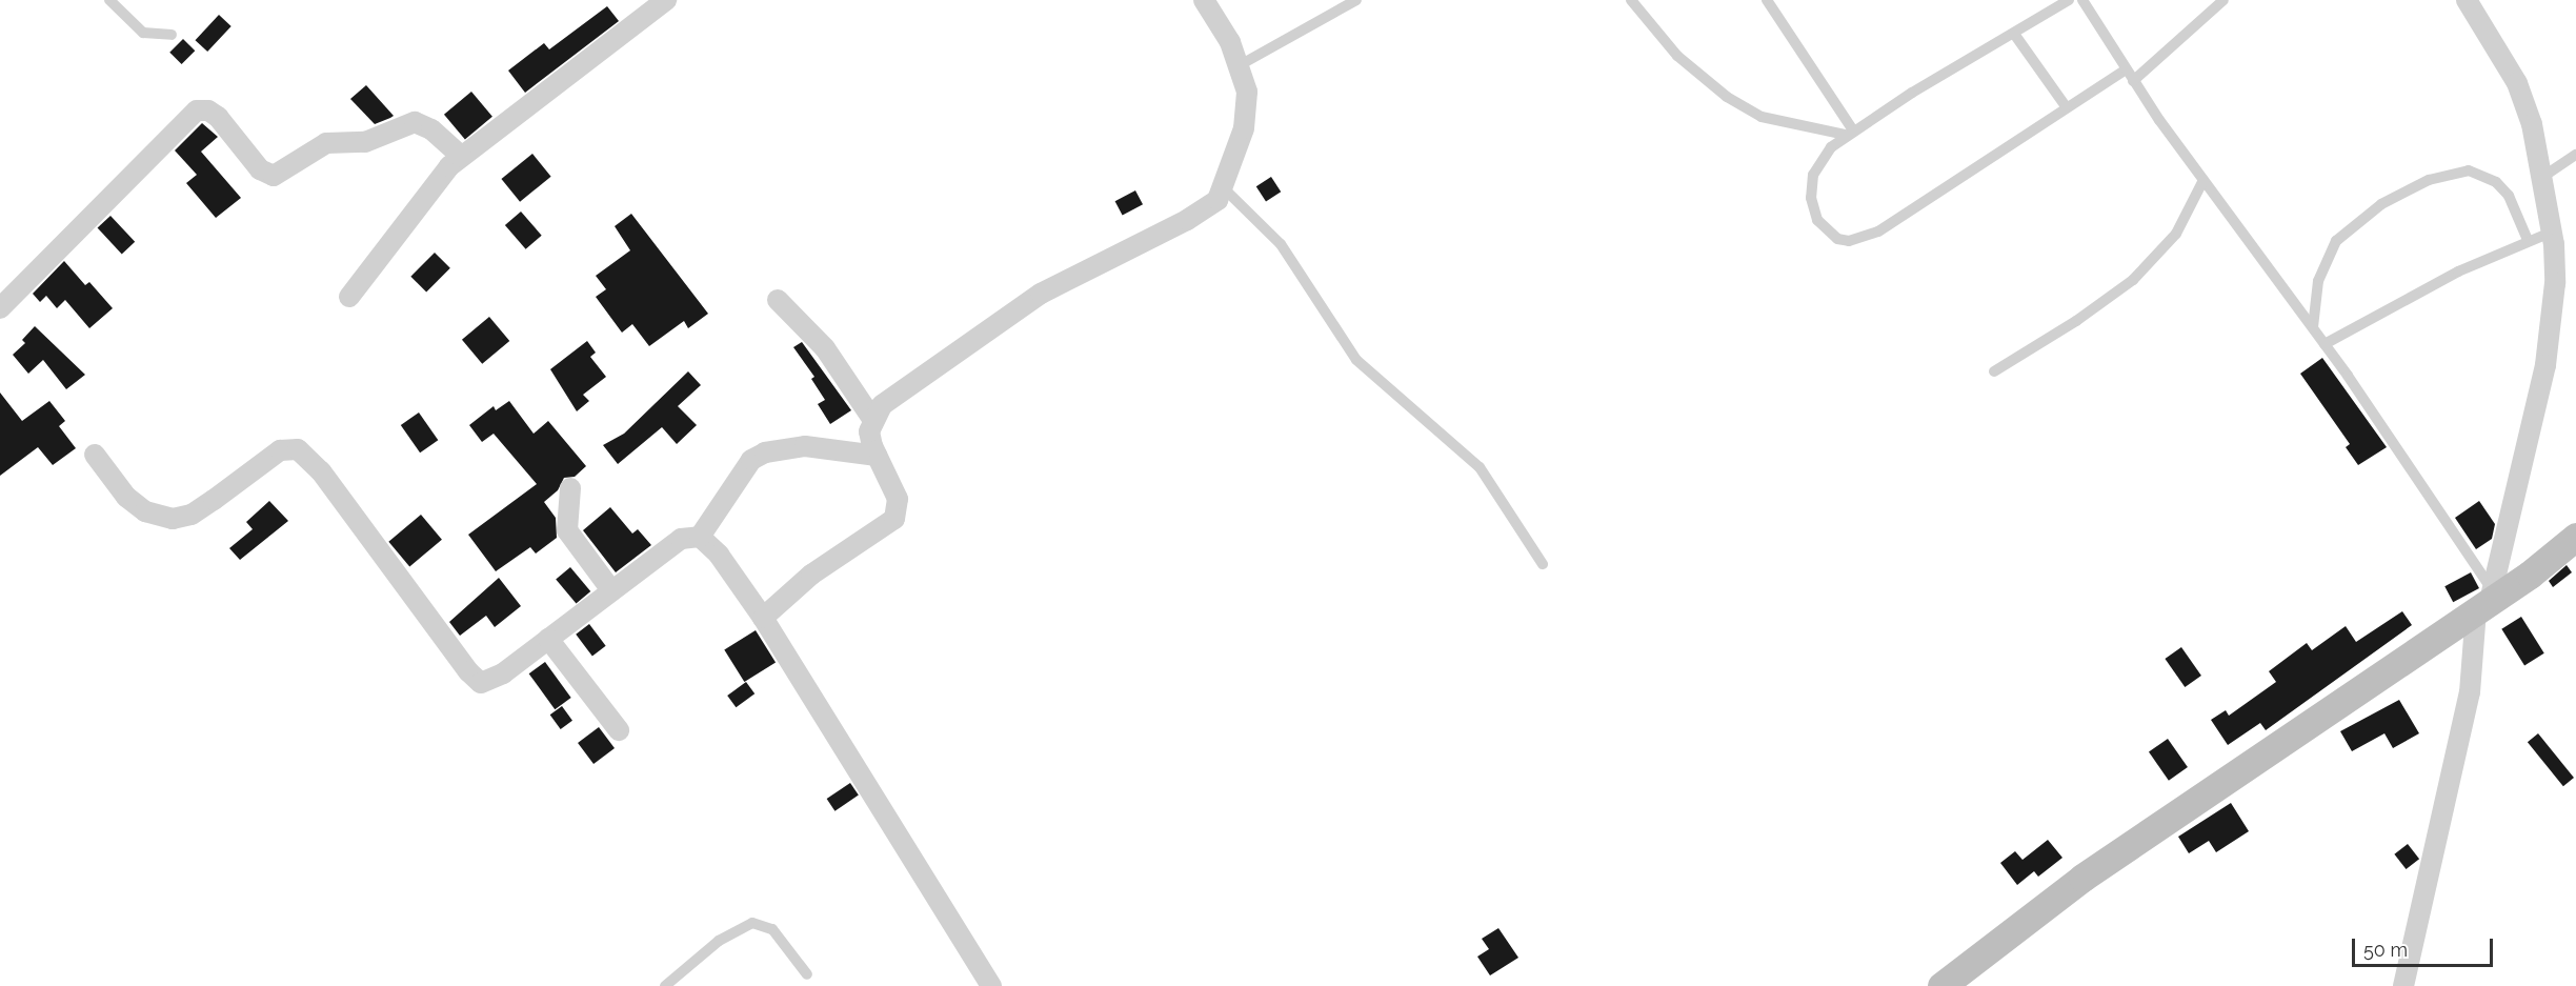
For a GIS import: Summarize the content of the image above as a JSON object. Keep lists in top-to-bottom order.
{
  "scale_bar": "50 m"
}
